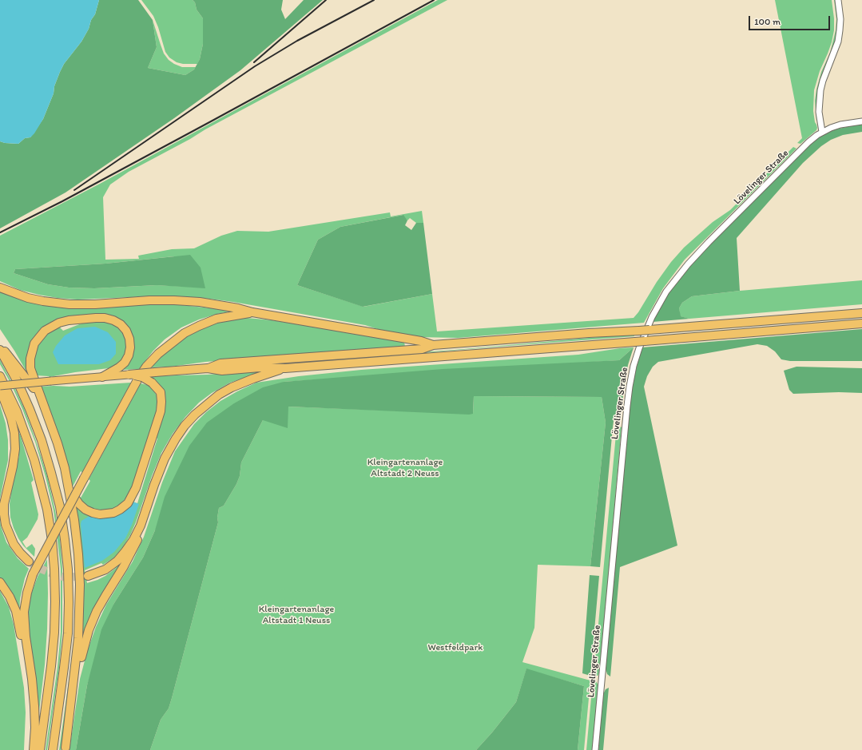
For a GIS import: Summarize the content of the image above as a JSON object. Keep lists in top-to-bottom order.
{
  "streets": {
    "street": ["Lövelinger Straße"]
  },
  "parks": ["Kleingartenanlage Altstadt 2 Neuss", "Kleingartenanlage Altstadt 1 Neuss", "Westfeldpark"],
  "scale_bar": "100 m"
}
